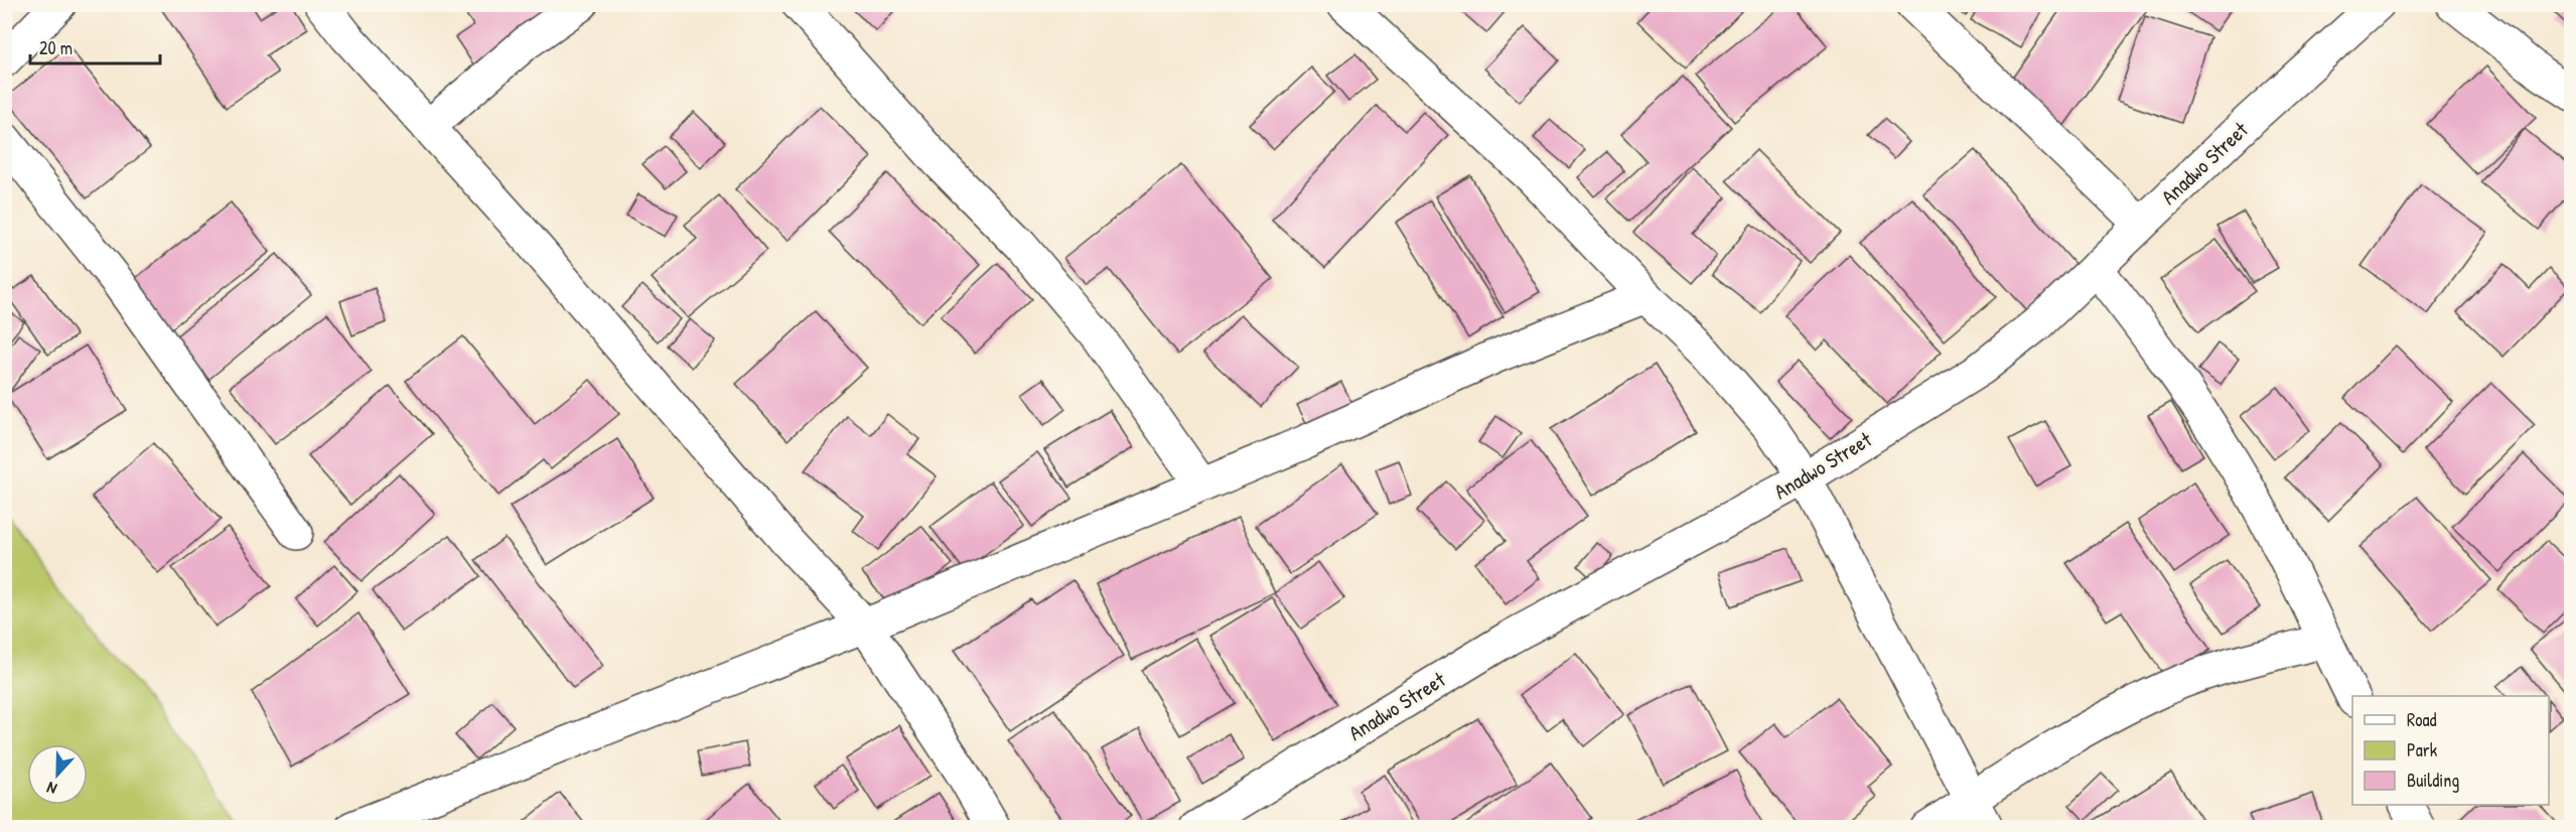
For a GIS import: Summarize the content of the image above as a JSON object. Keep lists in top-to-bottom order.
{
  "streets": {
    "street": ["Anadwo Street"]
  },
  "legend": ["Road", "Park", "Building"],
  "scale_bar": "20 m",
  "north": "bottom"
}
